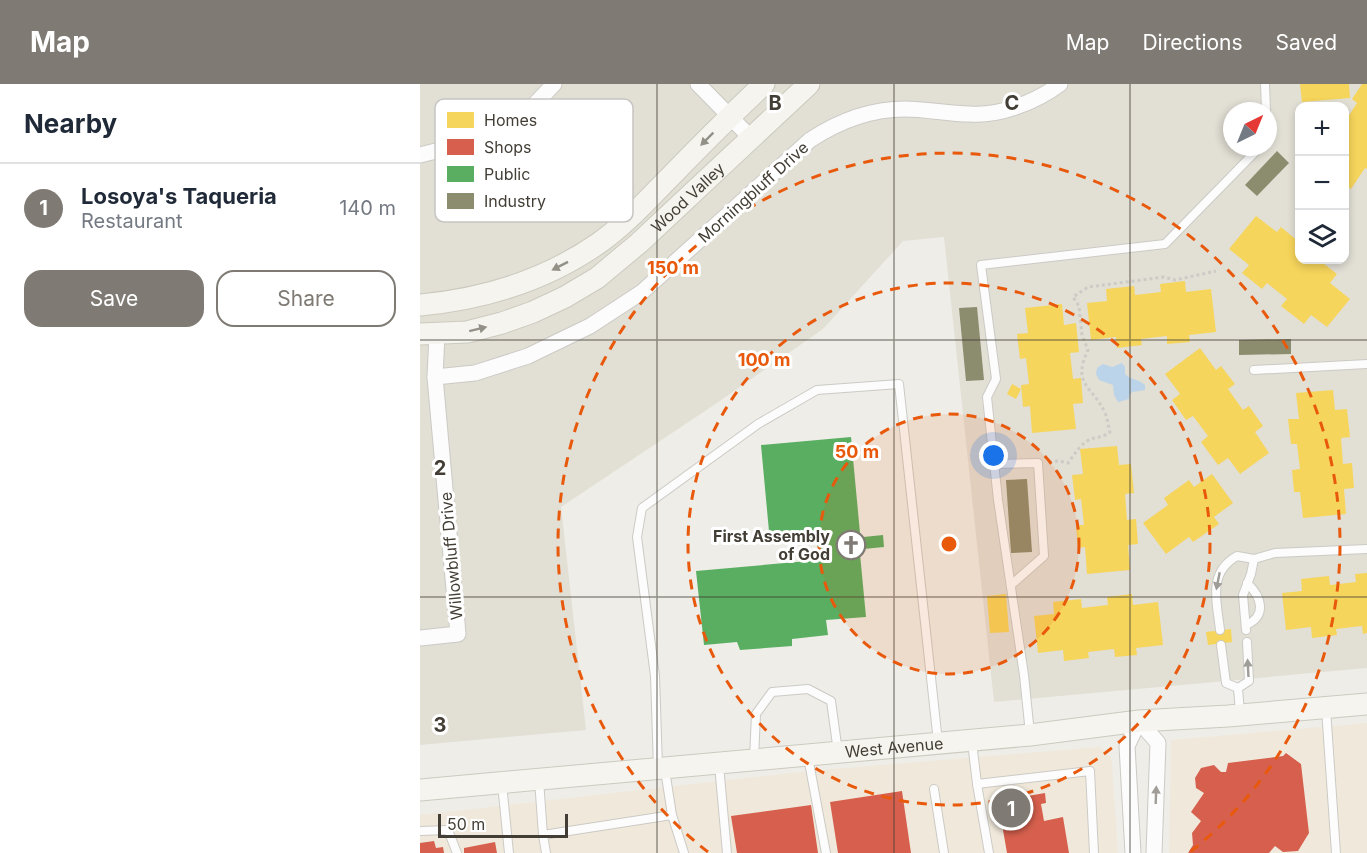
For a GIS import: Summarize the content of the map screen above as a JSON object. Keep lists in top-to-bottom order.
{
  "streets": {
    "main road": ["Wood Valley", "West Avenue"],
    "street": ["Morningbluff Drive", "Willowbluff Drive"]
  },
  "crossings": [
    ["Morningbluff Drive", "Willowbluff Drive"],
    ["Wood Valley", "Willowbluff Drive"]
  ],
  "places": {
    "church": ["First Assembly of God"]
  },
  "legend": [
    "Homes",
    "Shops",
    "Public",
    "Industry"
  ],
  "scale_bar": "50 m",
  "north": "top right",
  "page": {
    "header": "Map",
    "nav": ["Map", "Directions", "Saved"],
    "heading": "Nearby",
    "map_buttons": ["+", "−"],
    "list": [
      {
        "mark": "1",
        "name": "Losoya's Taqueria",
        "note": "Restaurant",
        "value": "140 m"
      }
    ],
    "buttons": ["Save", "Share"],
    "pins": "1",
    "scale": "50 m"
  },
  "grid": {
    "columns": ["B", "C"],
    "rows": ["2", "3"]
  },
  "rings": ["150 m", "100 m", "50 m"]
}
